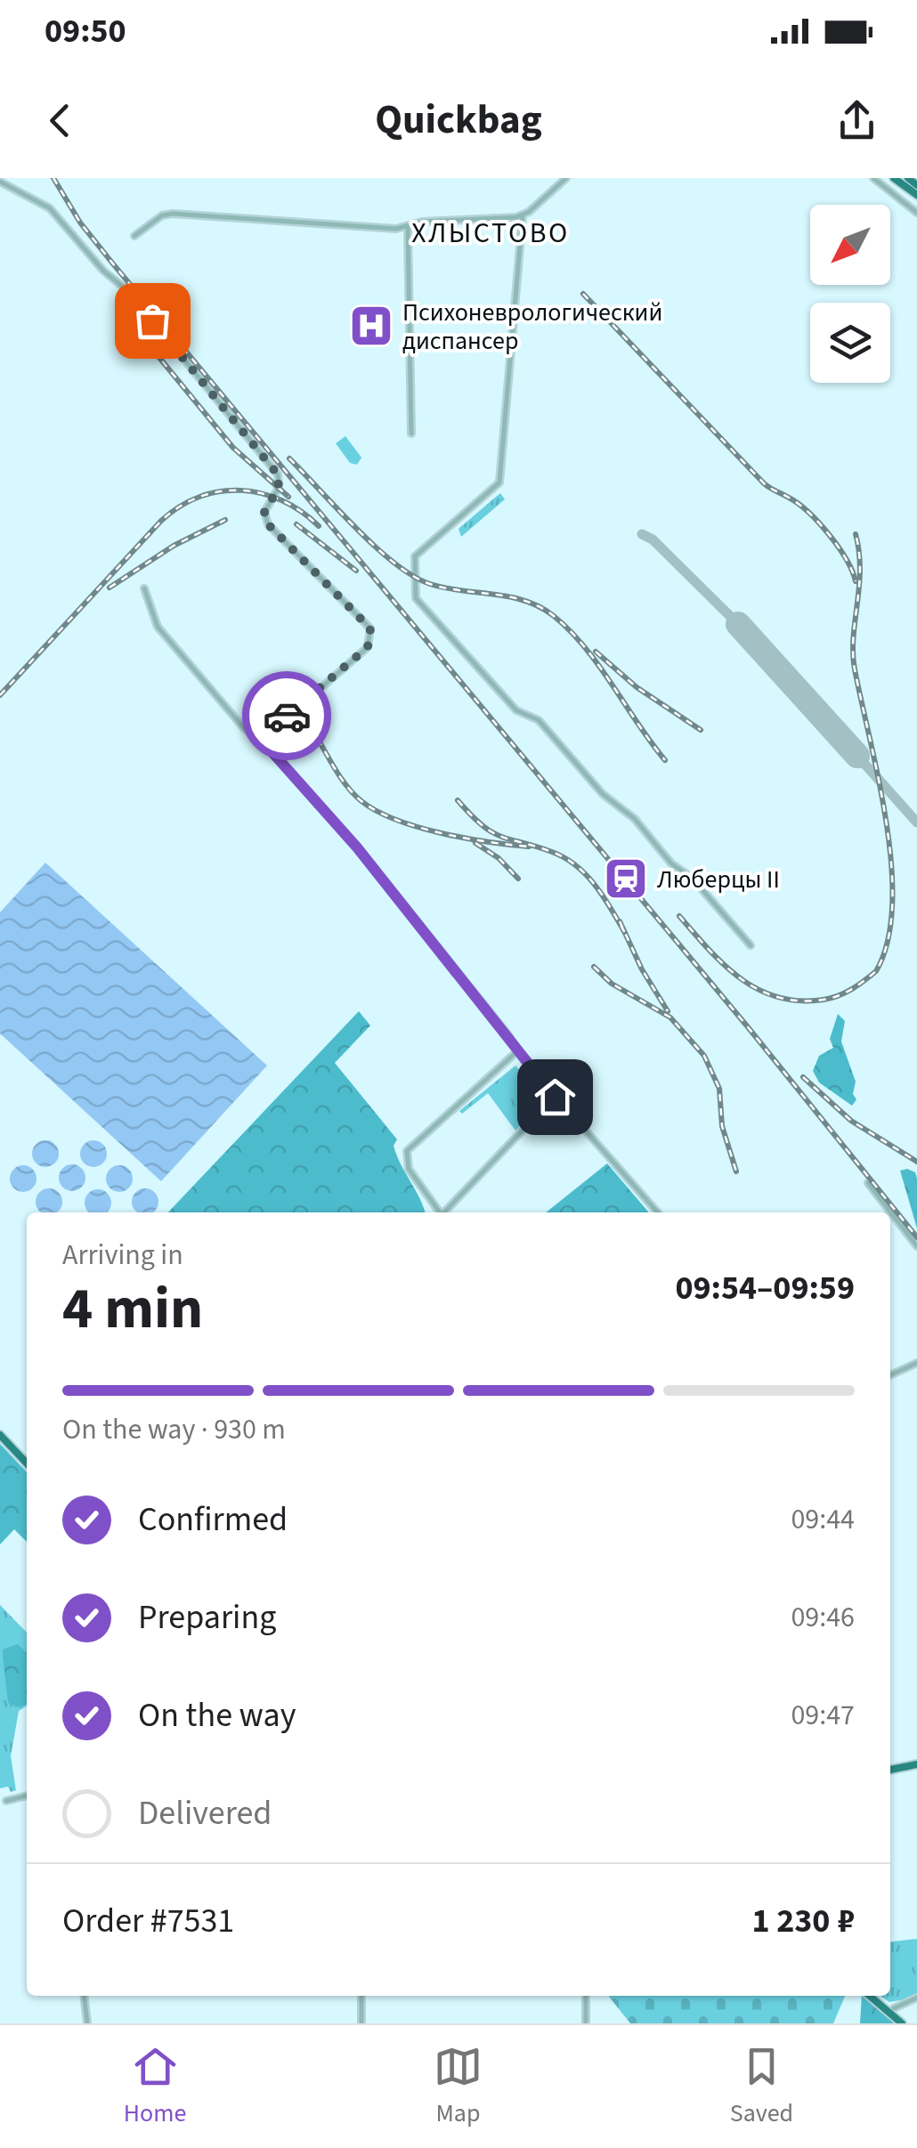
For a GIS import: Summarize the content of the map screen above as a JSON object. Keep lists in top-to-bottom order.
{
  "districts": ["ХЛЫСТОВО"],
  "places": {
    "hospital": ["Психоневрологический диспансер"],
    "station": ["Люберцы II"]
  },
  "north": "bottom left",
  "page": {
    "status": "09:50",
    "header": "Quickbag",
    "heading": ["4 min", "Arriving in", "09:54–09:59"],
    "panel": ["Order #7531", "1 230 ₽"],
    "bar": "On the way · 930 m",
    "list": [
      ["Confirmed", "09:44"],
      ["Preparing", "09:46"],
      ["On the way", "09:47"],
      "Delivered"
    ],
    "tabs": ["Home", "Map", "Saved"]
  }
}
